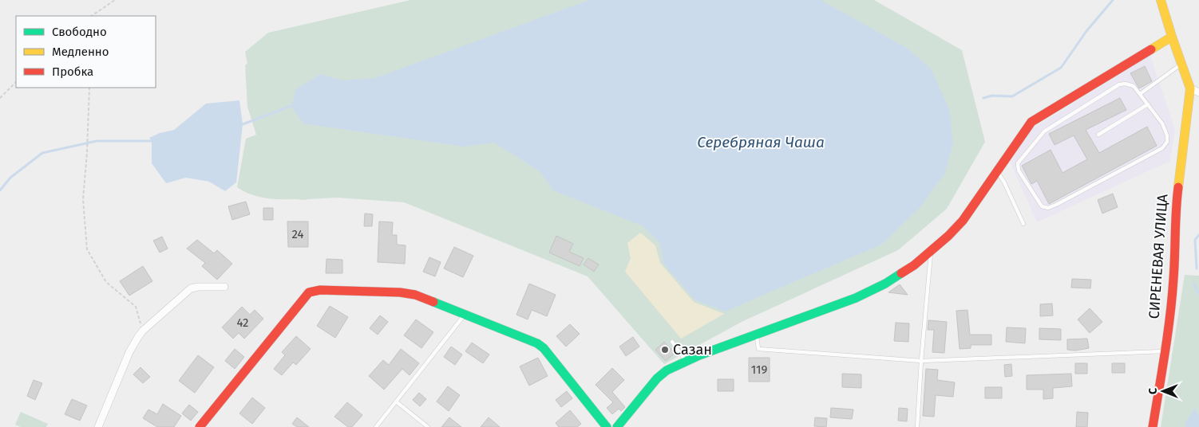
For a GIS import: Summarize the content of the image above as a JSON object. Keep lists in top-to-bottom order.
{
  "streets": {
    "street": ["СИРЕНЕВАЯ УЛИЦА"]
  },
  "water": ["Серебряная Чаша"],
  "places": ["Сазан"],
  "house_numbers": ["24", "42", "119"],
  "legend": ["Свободно", "Медленно", "Пробка"],
  "north": "left"
}
